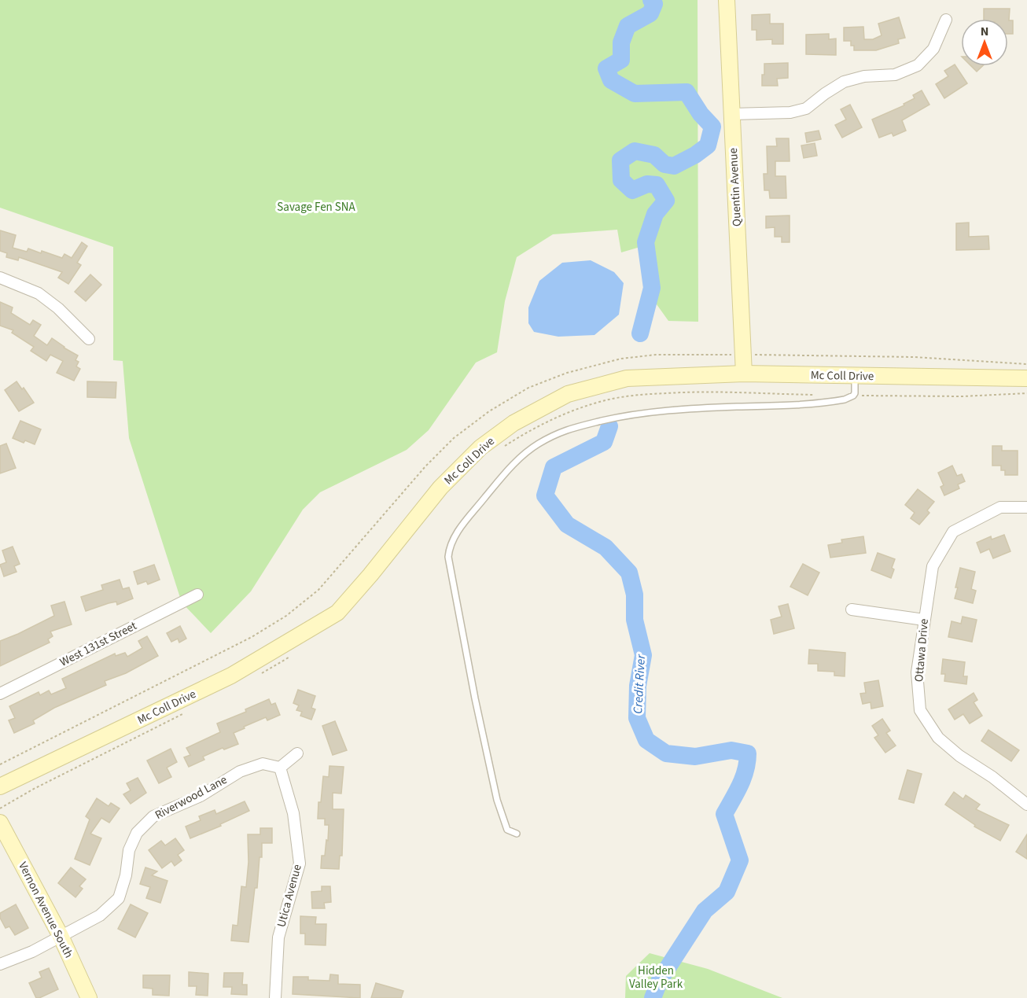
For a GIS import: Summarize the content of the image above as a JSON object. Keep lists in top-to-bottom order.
{
  "streets": {
    "main road": ["Quentin Avenue", "Mc Coll Drive", "Vernon Avenue South"],
    "street": [
      "West 131st Street",
      "Ottawa Drive",
      "Riverwood Lane",
      "Utica Avenue"
    ]
  },
  "crossings": [
    ["Quentin Avenue", "Mc Coll Drive"],
    ["Riverwood Lane", "Utica Avenue"],
    ["Riverwood Lane", "Vernon Avenue South"]
  ],
  "water": ["Credit River"],
  "parks": ["Savage Fen SNA", "Hidden Valley Park"],
  "north": "top"
}
